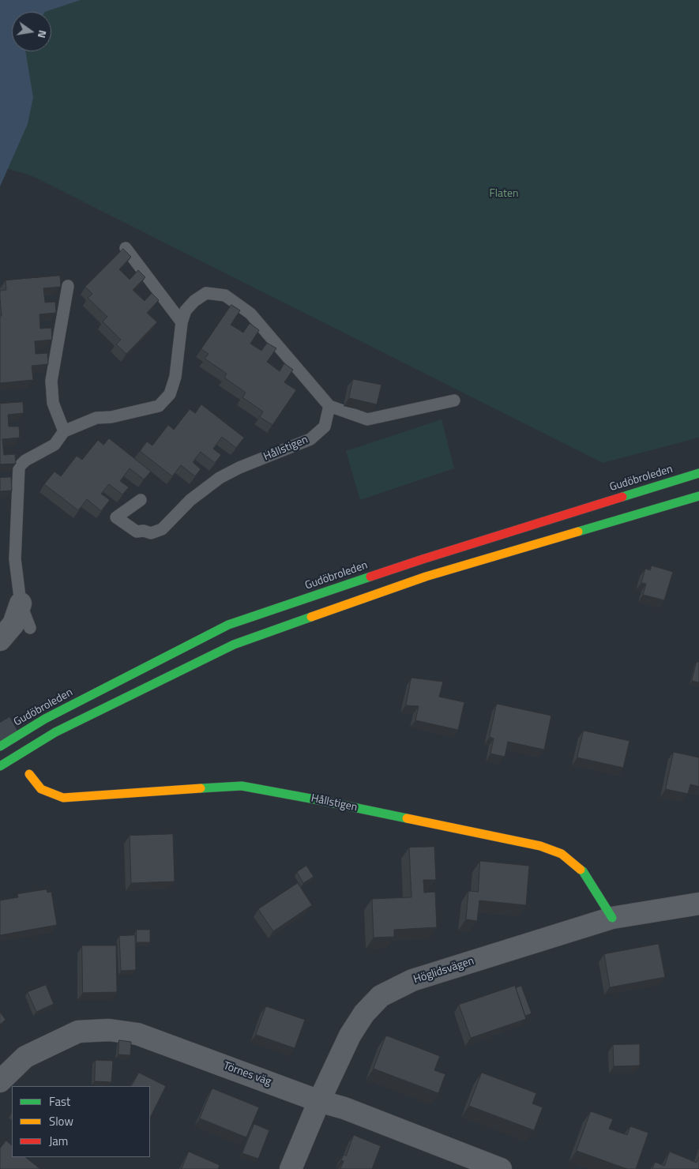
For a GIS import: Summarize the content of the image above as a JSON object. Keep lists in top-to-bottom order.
{
  "streets": {
    "main road": ["Hållstigen", "Gudöbroleden"],
    "street": ["Höglidsvägen", "Törnes väg"]
  },
  "crossings": [
    ["Hållstigen", "Höglidsvägen"],
    ["Höglidsvägen", "Törnes väg"]
  ],
  "parks": ["Flaten"],
  "legend": ["Fast", "Slow", "Jam"],
  "north": "right"
}
